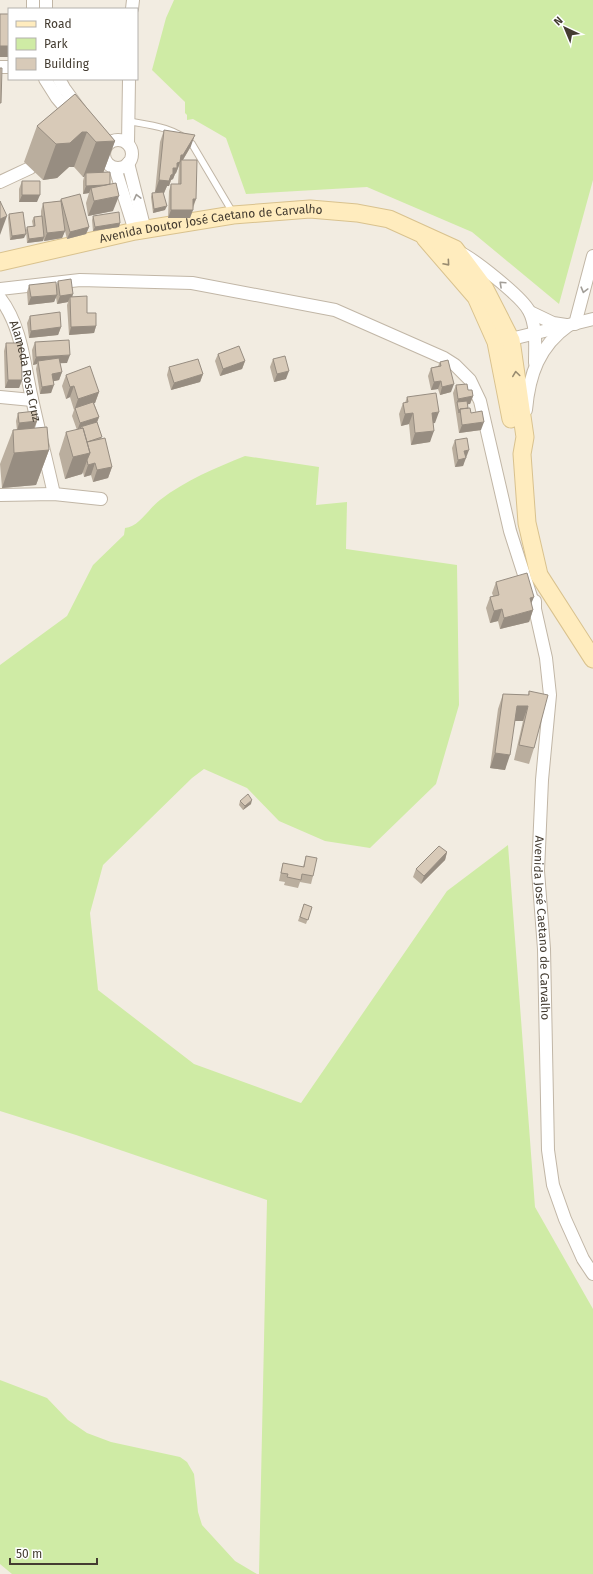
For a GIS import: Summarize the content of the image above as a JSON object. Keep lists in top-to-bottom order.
{
  "streets": {
    "main road": ["Avenida Doutor José Caetano de Carvalho"],
    "street": ["Alameda Rosa Cruz", "Avenida José Caetano de Carvalho"]
  },
  "crossings": [
    ["Avenida Doutor José Caetano de Carvalho", "Avenida José Caetano de Carvalho"]
  ],
  "legend": ["Road", "Park", "Building"],
  "scale_bar": "50 m",
  "north": "top left"
}
